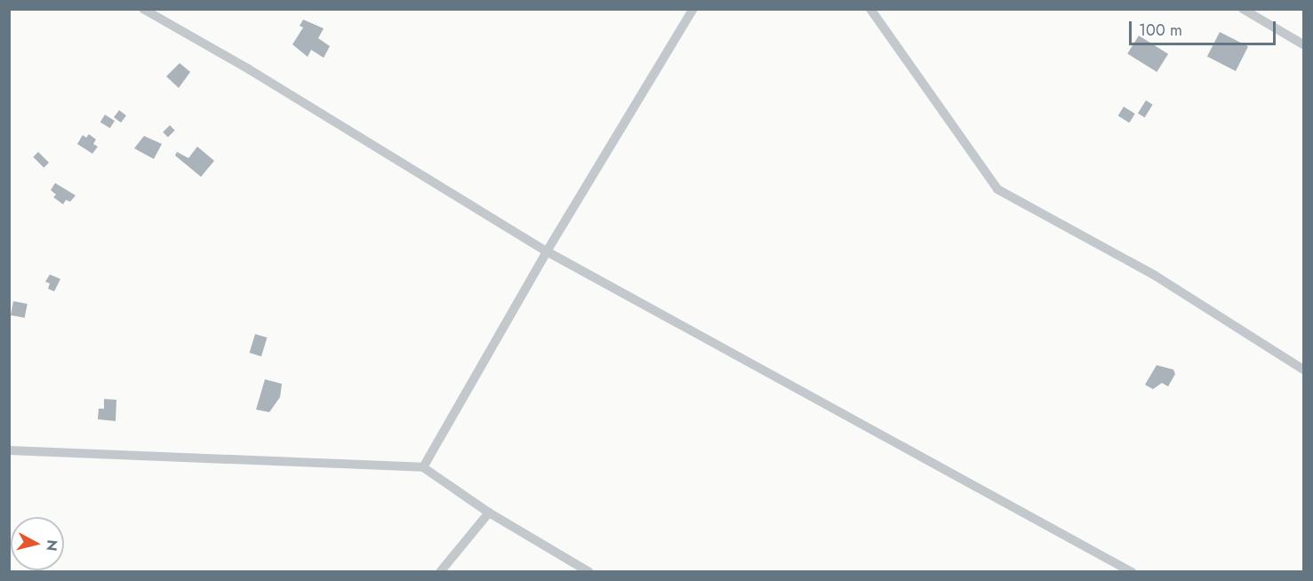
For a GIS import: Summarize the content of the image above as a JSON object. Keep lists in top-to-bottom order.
{
  "scale_bar": "100 m",
  "north": "right"
}
